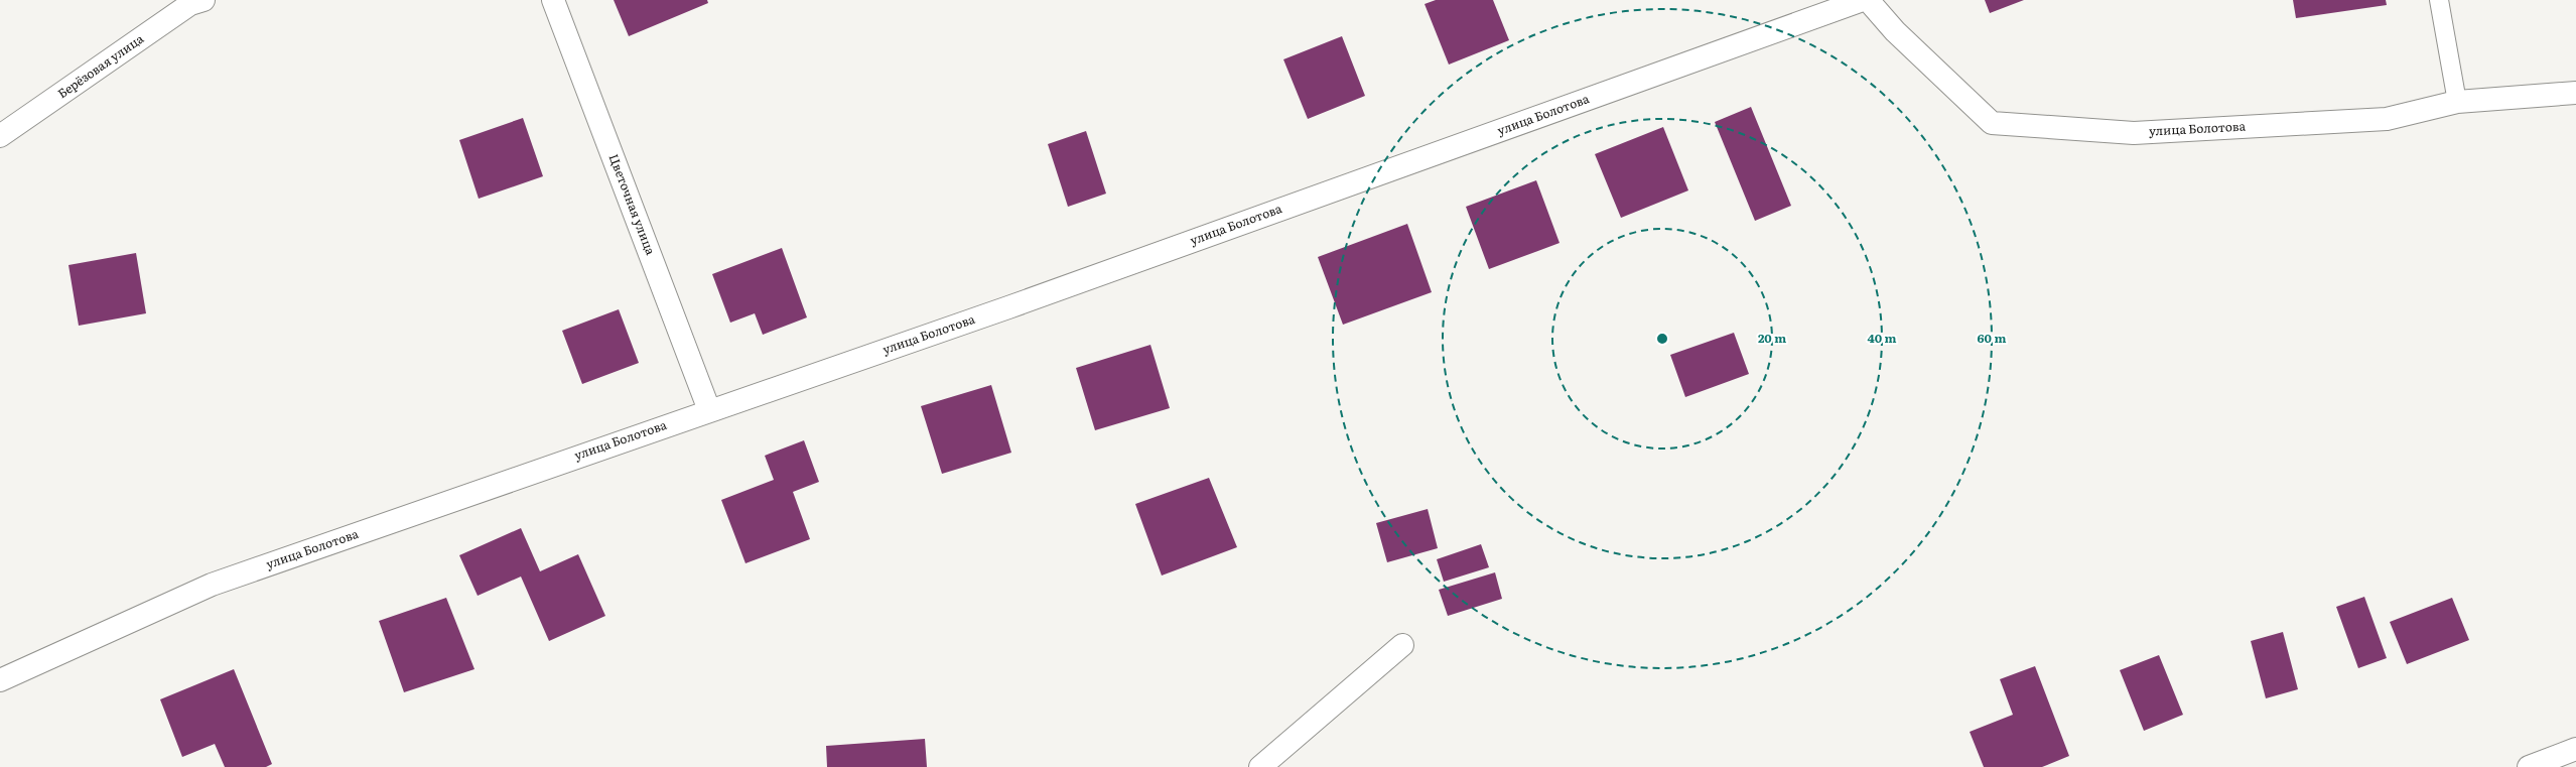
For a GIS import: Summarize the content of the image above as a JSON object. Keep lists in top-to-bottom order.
{
  "streets": {
    "street": ["Берёзовая улица", "улица Болотова", "Цветочная улица"]
  },
  "crossings": [
    ["улица Болотова", "Цветочная улица"]
  ],
  "rings": ["20 m", "40 m", "60 m"]
}
